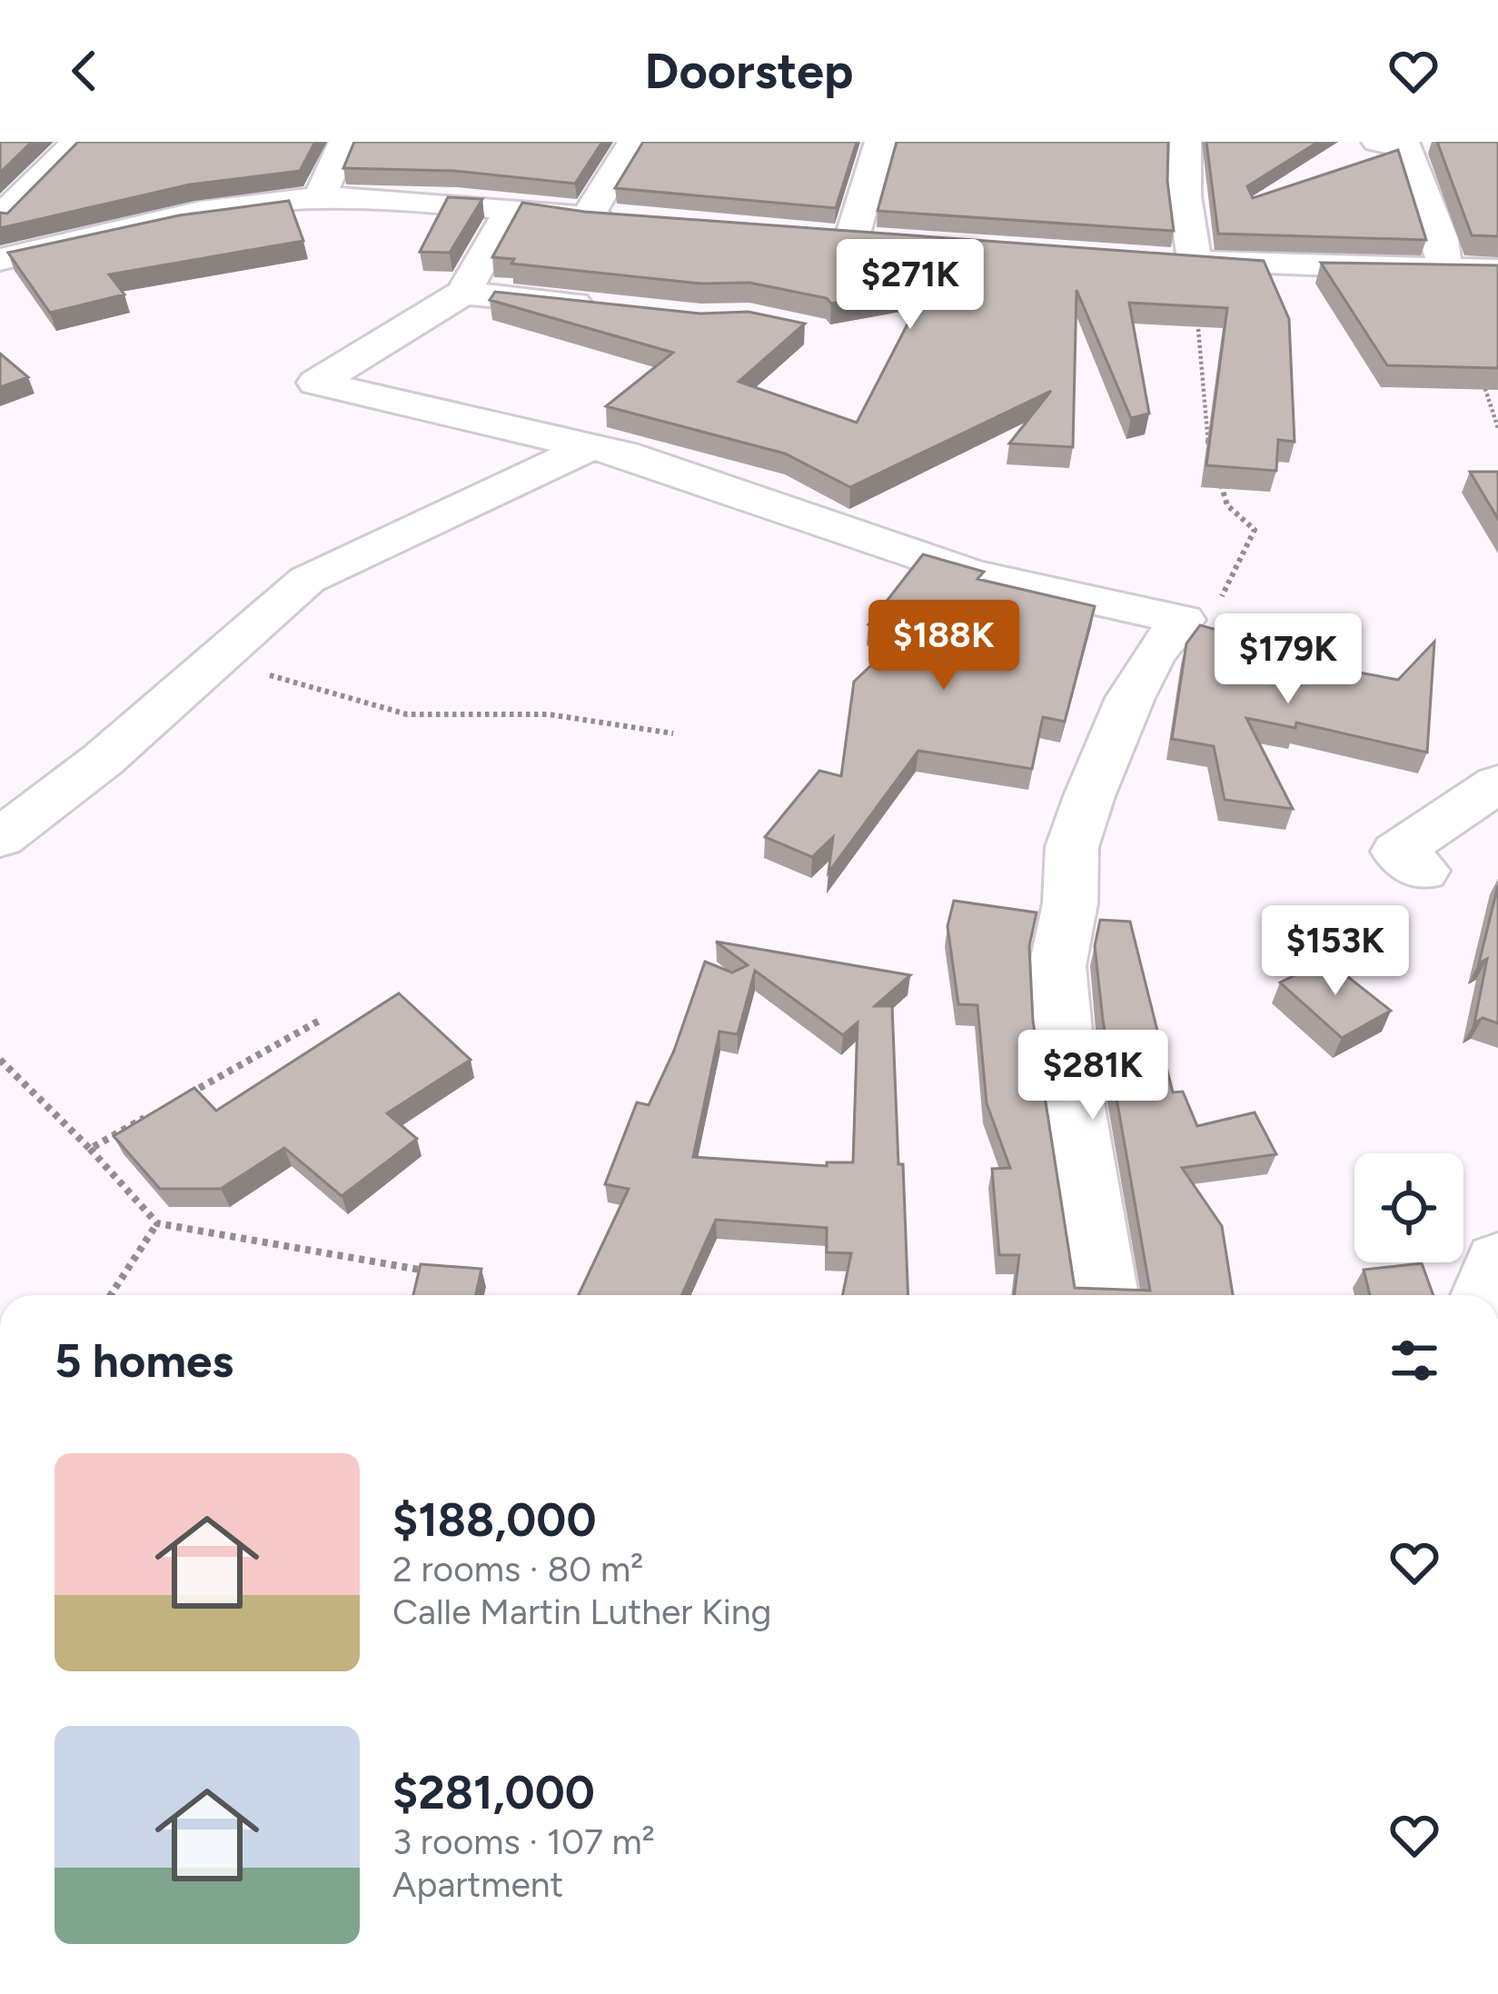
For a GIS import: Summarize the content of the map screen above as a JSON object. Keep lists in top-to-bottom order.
{
  "page": {
    "header": "Doorstep",
    "price": [
      "$271K",
      "$188K",
      "$179K",
      "$153K",
      "$281K"
    ],
    "heading": "5 homes",
    "list": [
      {
        "name": "$188,000",
        "note": "2 rooms · 80 m² · Calle Martin Luther King"
      },
      {
        "name": "$281,000",
        "note": "3 rooms · 107 m² · Apartment"
      }
    ]
  }
}
